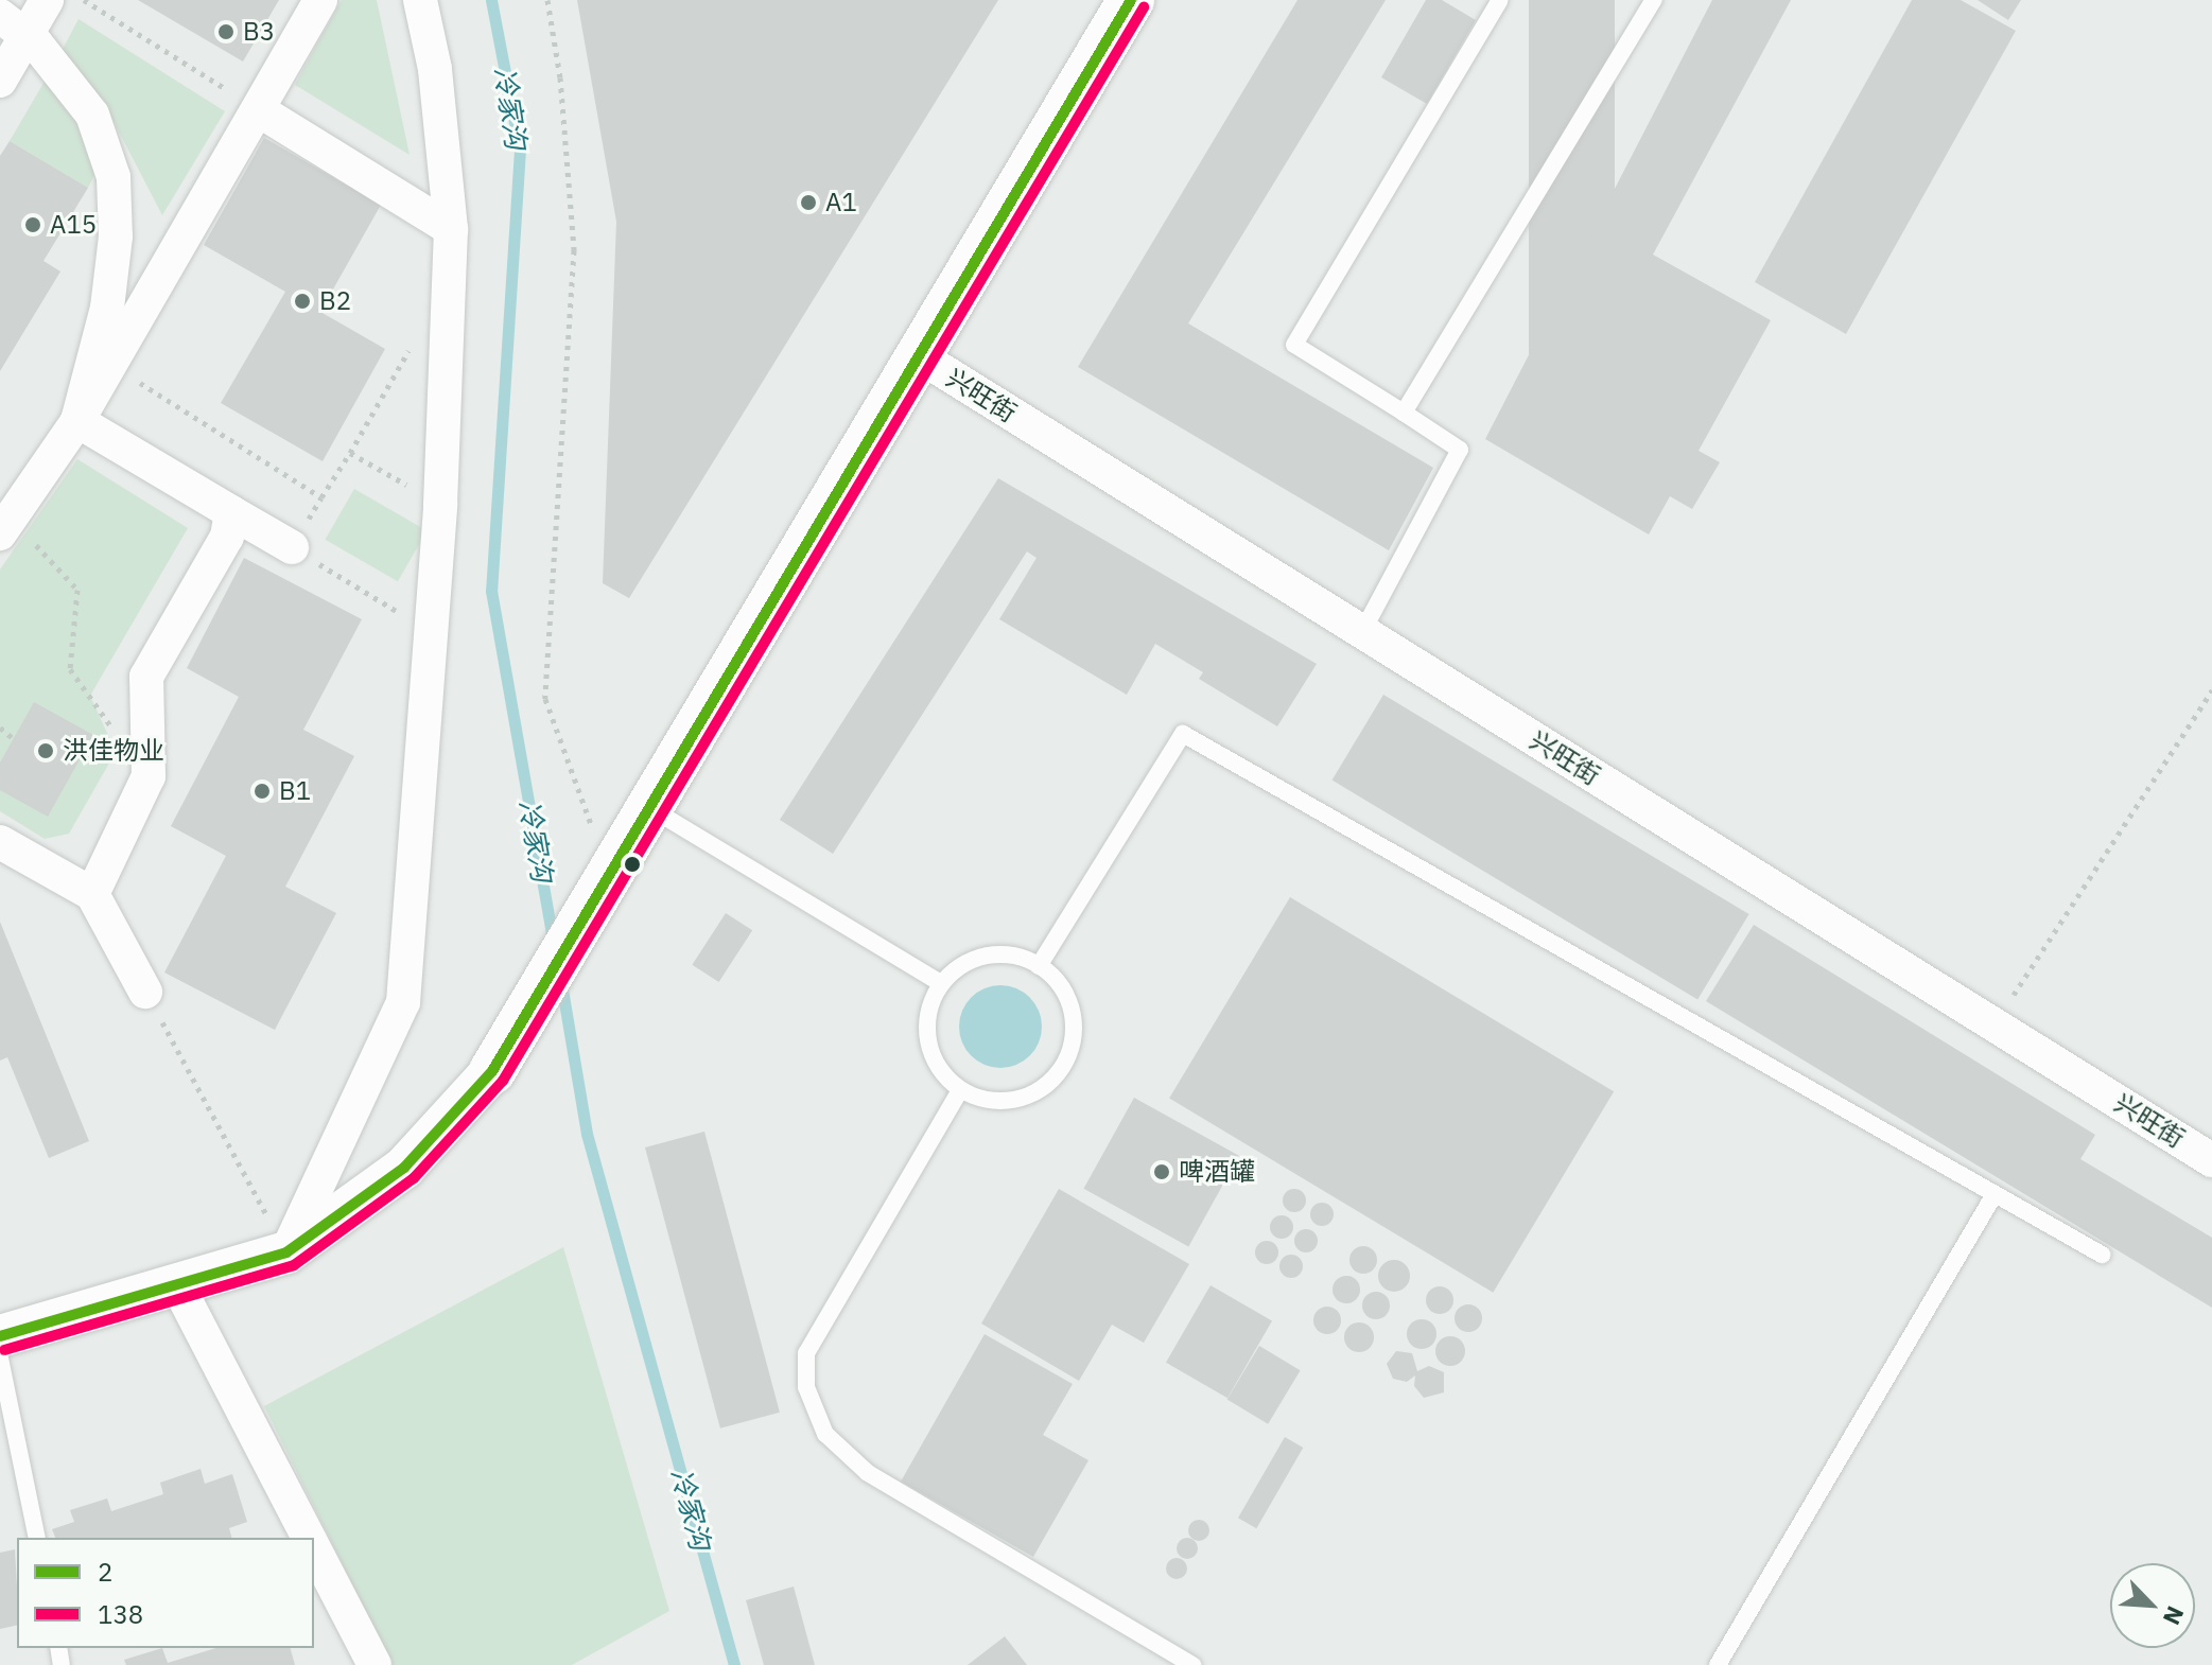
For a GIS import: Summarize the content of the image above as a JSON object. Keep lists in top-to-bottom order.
{
  "streets": {
    "street": ["兴旺街"]
  },
  "water": ["冷家沟"],
  "places": [
    "B3",
    "A1",
    "A15",
    "B2",
    "洪佳物业",
    "B1",
    "啤酒罐"
  ],
  "lines": ["transit line 2", "transit line 138"],
  "legend": ["2", "138"],
  "north": "bottom right"
}
